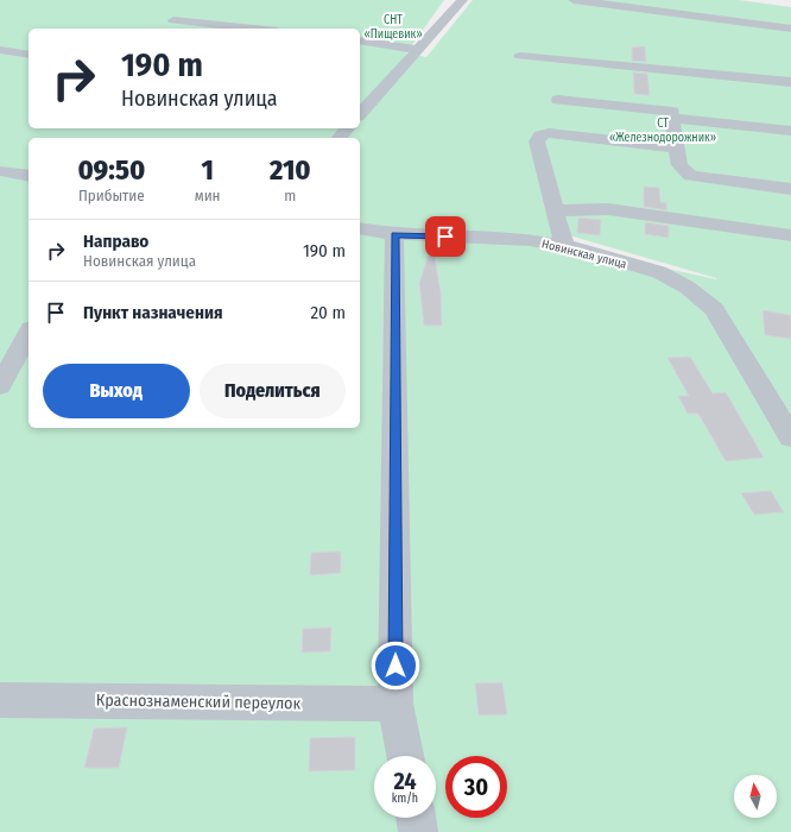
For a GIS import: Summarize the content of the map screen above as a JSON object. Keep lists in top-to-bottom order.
{
  "streets": {
    "street": ["Новинская улица", "Краснознаменский переулок"]
  },
  "parks": ["СНТ «Пищевик»", "СТ «Железнодорожник»"],
  "north": "top",
  "page": {
    "turn": ["190 m", "Новинская улица"],
    "eta": [
      "09:50",
      "Прибытие",
      "1",
      "мин",
      "210",
      "m"
    ],
    "list": [
      {
        "name": "Направо",
        "note": "Новинская улица",
        "value": "190 m"
      },
      {
        "name": "Пункт назначения",
        "value": "20 m"
      }
    ],
    "buttons": ["Выход", "Поделиться"],
    "speed": "24 km/h",
    "limit": "30"
  }
}
